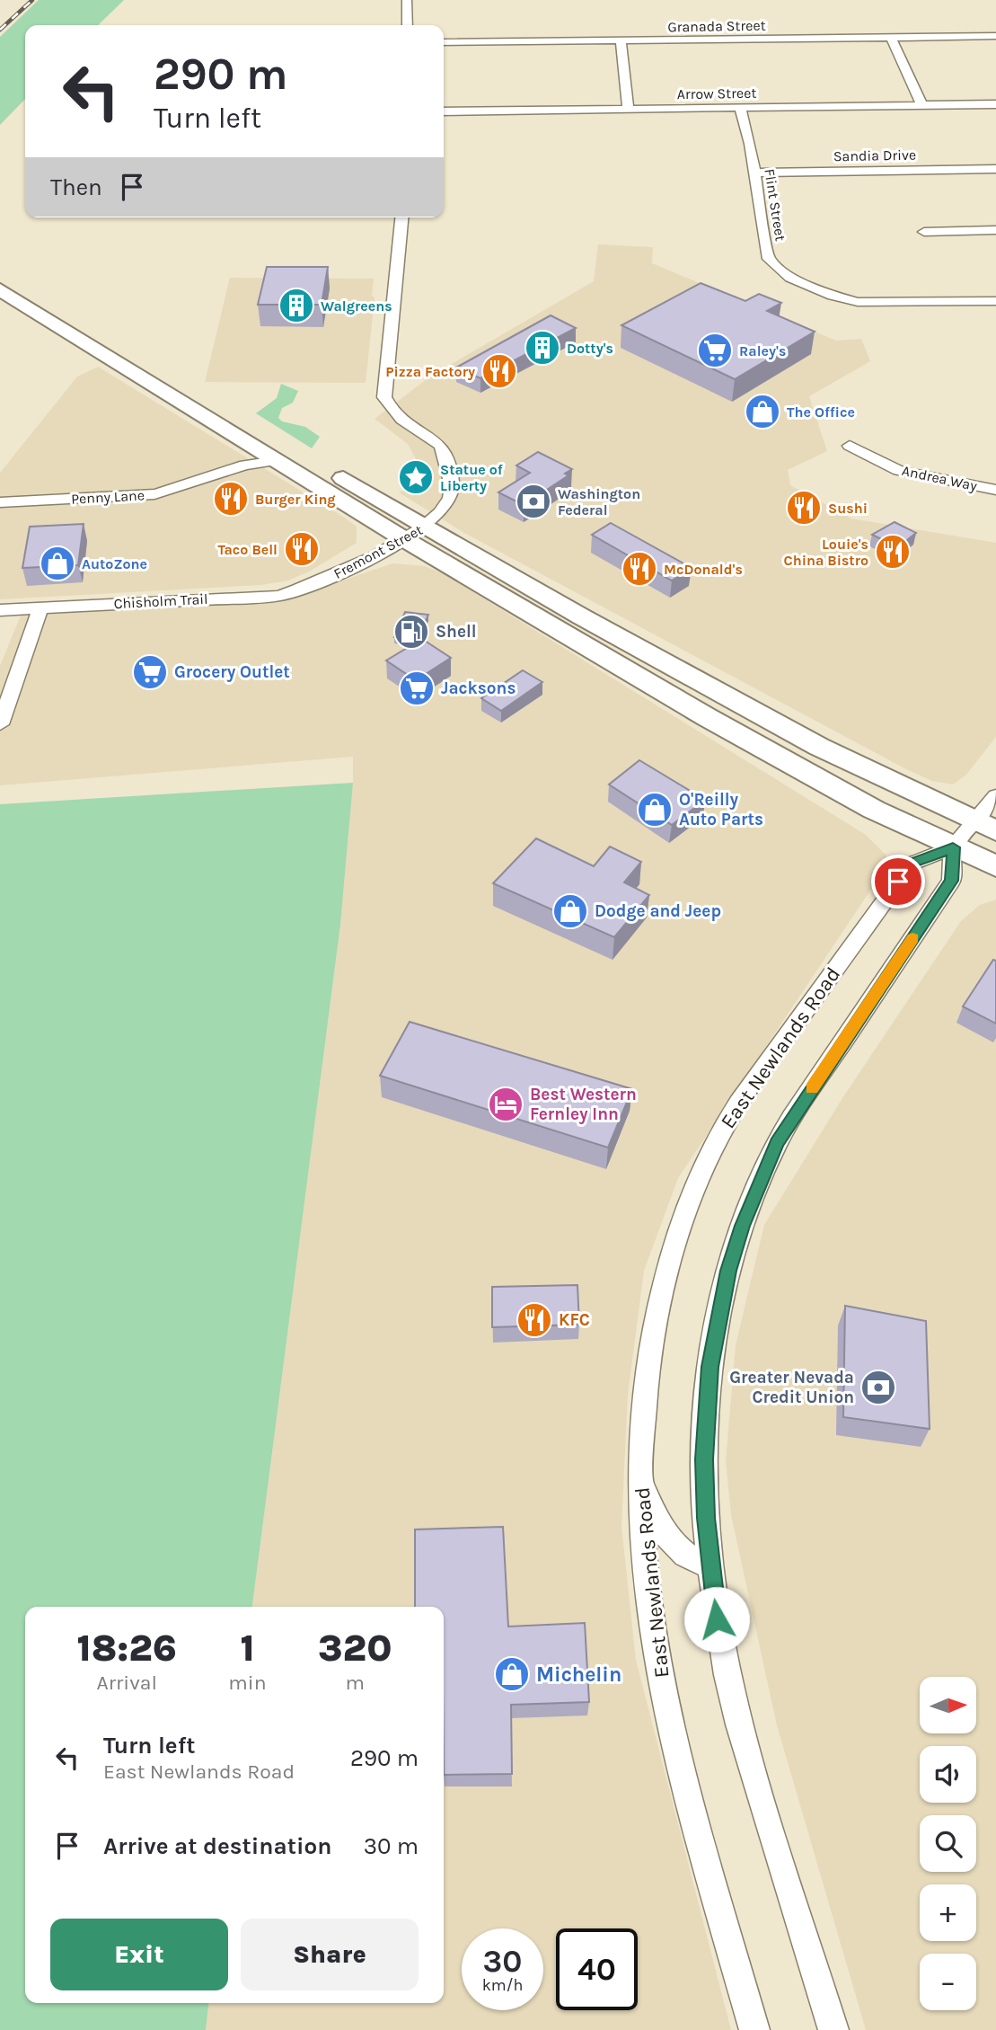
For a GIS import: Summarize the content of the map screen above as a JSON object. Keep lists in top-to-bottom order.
{
  "streets": {
    "street": [
      "Granada Street",
      "Arrow Street",
      "Sandia Drive",
      "Flint Street",
      "Andrea Way",
      "Penny Lane",
      "Fremont Street",
      "Chisholm Trail",
      "East Newlands Road"
    ]
  },
  "crossings": [
    ["Arrow Street", "Flint Street"],
    ["Sandia Drive", "Flint Street"],
    ["Fremont Street", "Chisholm Trail"]
  ],
  "places": {
    "building": ["Walgreens", "Dotty's"],
    "supermarket": ["Raley's", "Grocery Outlet", "Jacksons"],
    "restaurant": [
      "Pizza Factory",
      "Burger King",
      "Sushi",
      "Taco Bell",
      "Louie's China Bistro",
      "McDonald's",
      "KFC"
    ],
    "shop": [
      "The Office",
      "AutoZone",
      "O'Reilly Auto Parts",
      "Dodge and Jeep",
      "Michelin"
    ],
    "place": ["Statue of Liberty"],
    "bank": ["Washington Federal", "Greater Nevada Credit Union"],
    "fuel station": ["Shell"],
    "hotel": ["Best Western Fernley Inn"]
  },
  "north": "right",
  "page": {
    "turn": ["290 m", "Turn left"],
    "then": "Then",
    "eta": [
      "18:26",
      "Arrival",
      "1",
      "min",
      "320",
      "m"
    ],
    "map_buttons": ["+", "−"],
    "list": [
      {
        "name": "Turn left",
        "note": "East Newlands Road",
        "value": "290 m"
      },
      {
        "name": "Arrive at destination",
        "value": "30 m"
      }
    ],
    "buttons": ["Exit", "Share"],
    "speed": "30 km/h",
    "limit": "40"
  }
}
